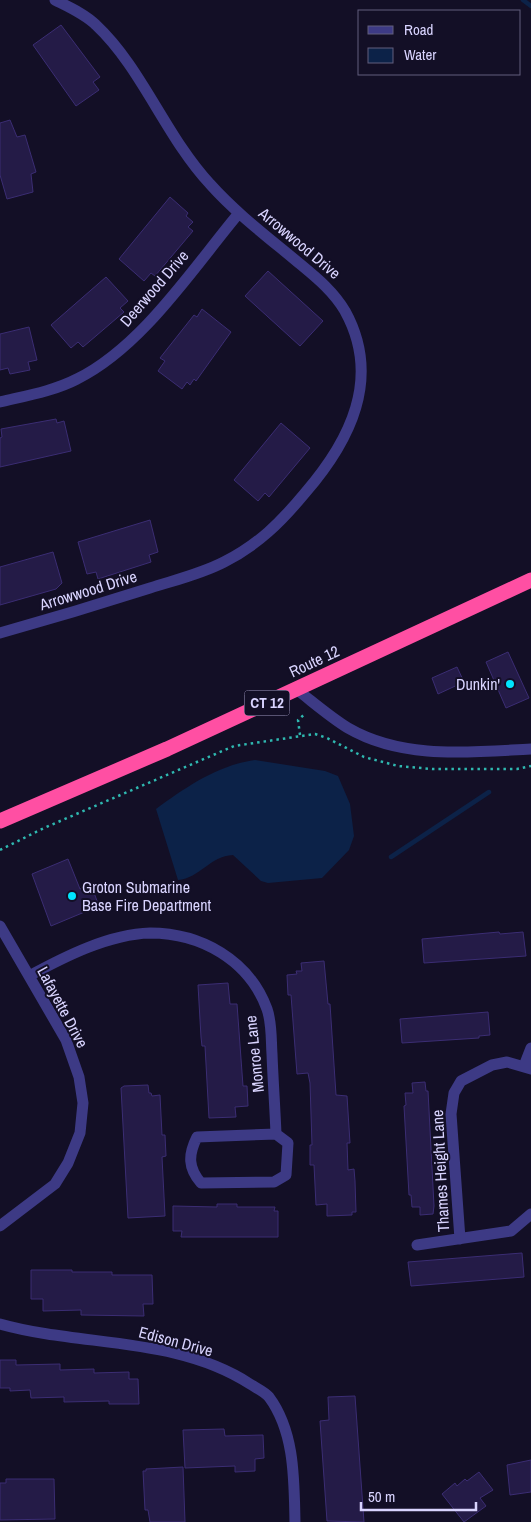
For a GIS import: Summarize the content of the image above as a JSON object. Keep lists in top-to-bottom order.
{
  "streets": {
    "highway": ["Route 12", "CT 12"],
    "street": [
      "Arrowwood Drive",
      "Deerwood Drive",
      "Lafayette Drive",
      "Monroe Lane",
      "Thames Height Lane",
      "Edison Drive"
    ]
  },
  "crossings": [
    ["Arrowwood Drive", "Deerwood Drive"],
    ["Lafayette Drive", "Monroe Lane"]
  ],
  "places": ["Dunkin'", "Groton Submarine Base Fire Department"],
  "legend": ["Road", "Water"],
  "scale_bar": "50 m"
}
